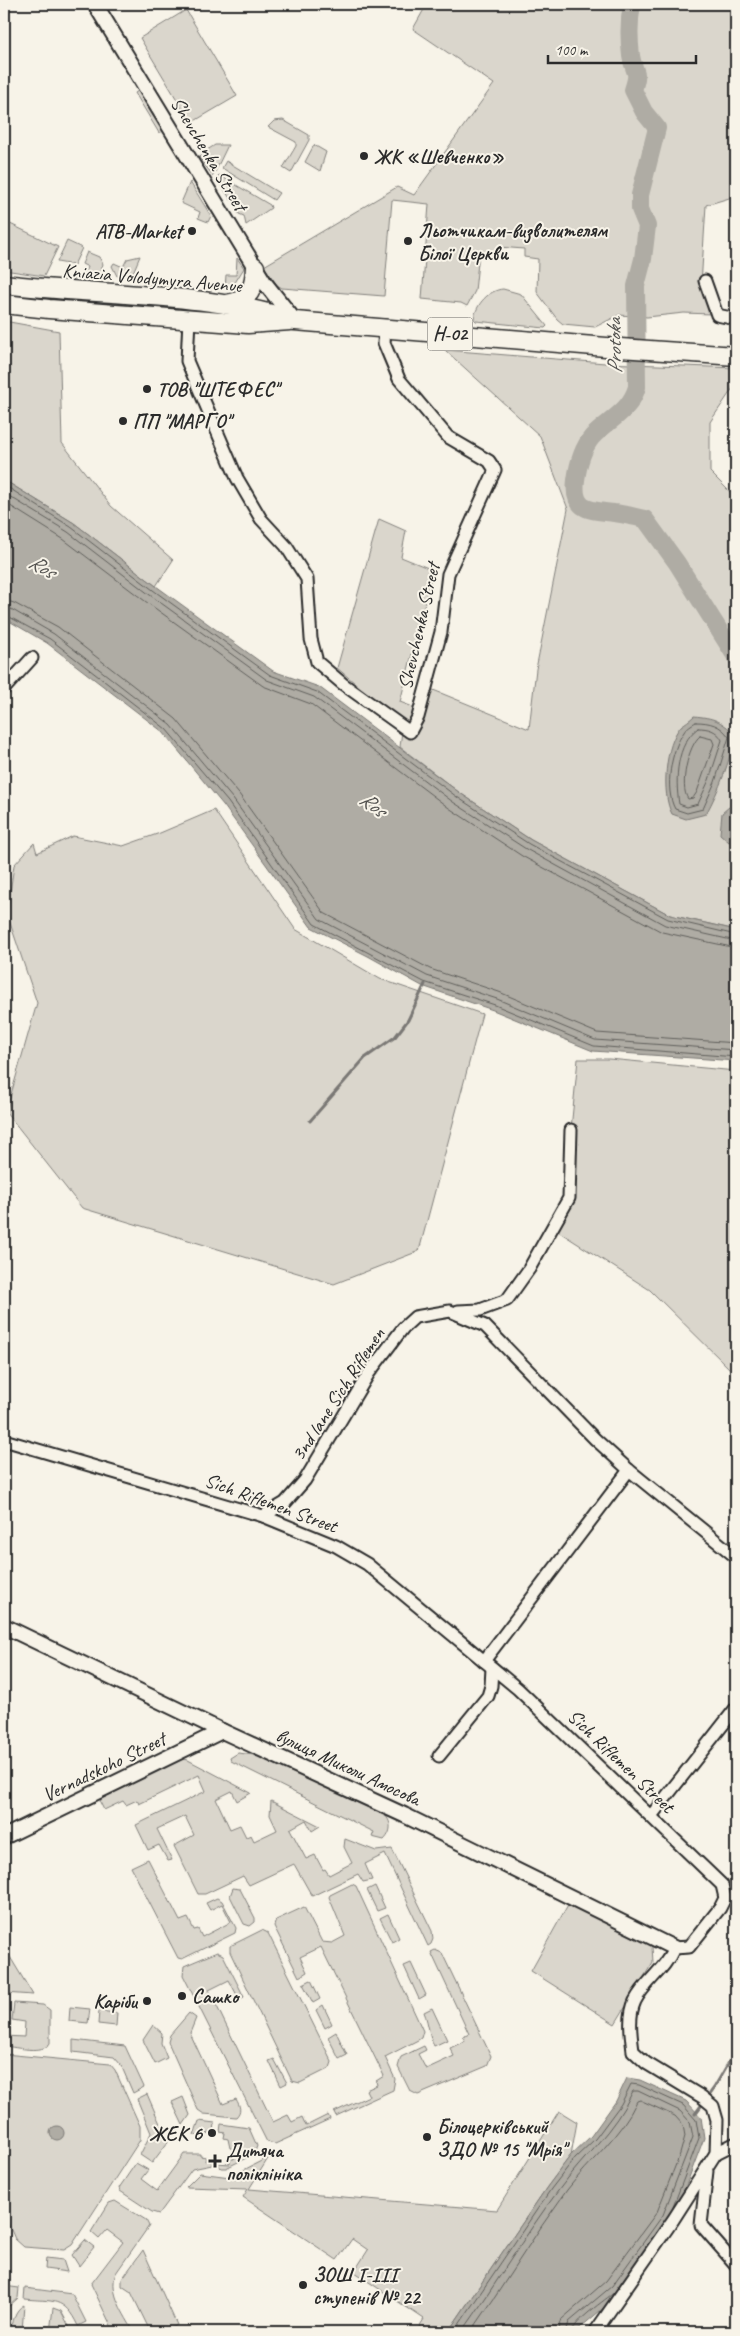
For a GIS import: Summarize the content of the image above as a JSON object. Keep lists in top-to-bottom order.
{
  "streets": {
    "main road": ["Kniazia Volodymyra Avenue", "Н-02"],
    "street": [
      "Shevchenka Street",
      "3nd lane Sich Riflemen",
      "Sich Riflemen Street",
      "Vernadskoho Street",
      "вулиця Миколи Амосова"
    ]
  },
  "crossings": [
    ["Shevchenka Street", "Kniazia Volodymyra Avenue"],
    ["3nd lane Sich Riflemen", "Sich Riflemen Street"],
    ["Sich Riflemen Street", "вулиця Миколи Амосова"],
    ["Vernadskoho Street", "вулиця Миколи Амосова"]
  ],
  "water": ["Protoka", "Ros"],
  "places": {
    "other": [
      "ЖК «Шевченко»",
      "ATB-Market",
      "Льотчикам-визволителям Білої Церкви",
      "ТОВ \"ШТЕФЕС\"",
      "ПП \"МАРГО\"",
      "Сашко",
      "Каріби",
      "ЖЕК 6",
      "Білоцерківський ЗДО № 15 \"Мрія\"",
      "ЗОШ І-ІІІ ступенів № 22"
    ],
    "health": ["Дитяча поліклініка"]
  },
  "scale_bar": "100 m"
}
